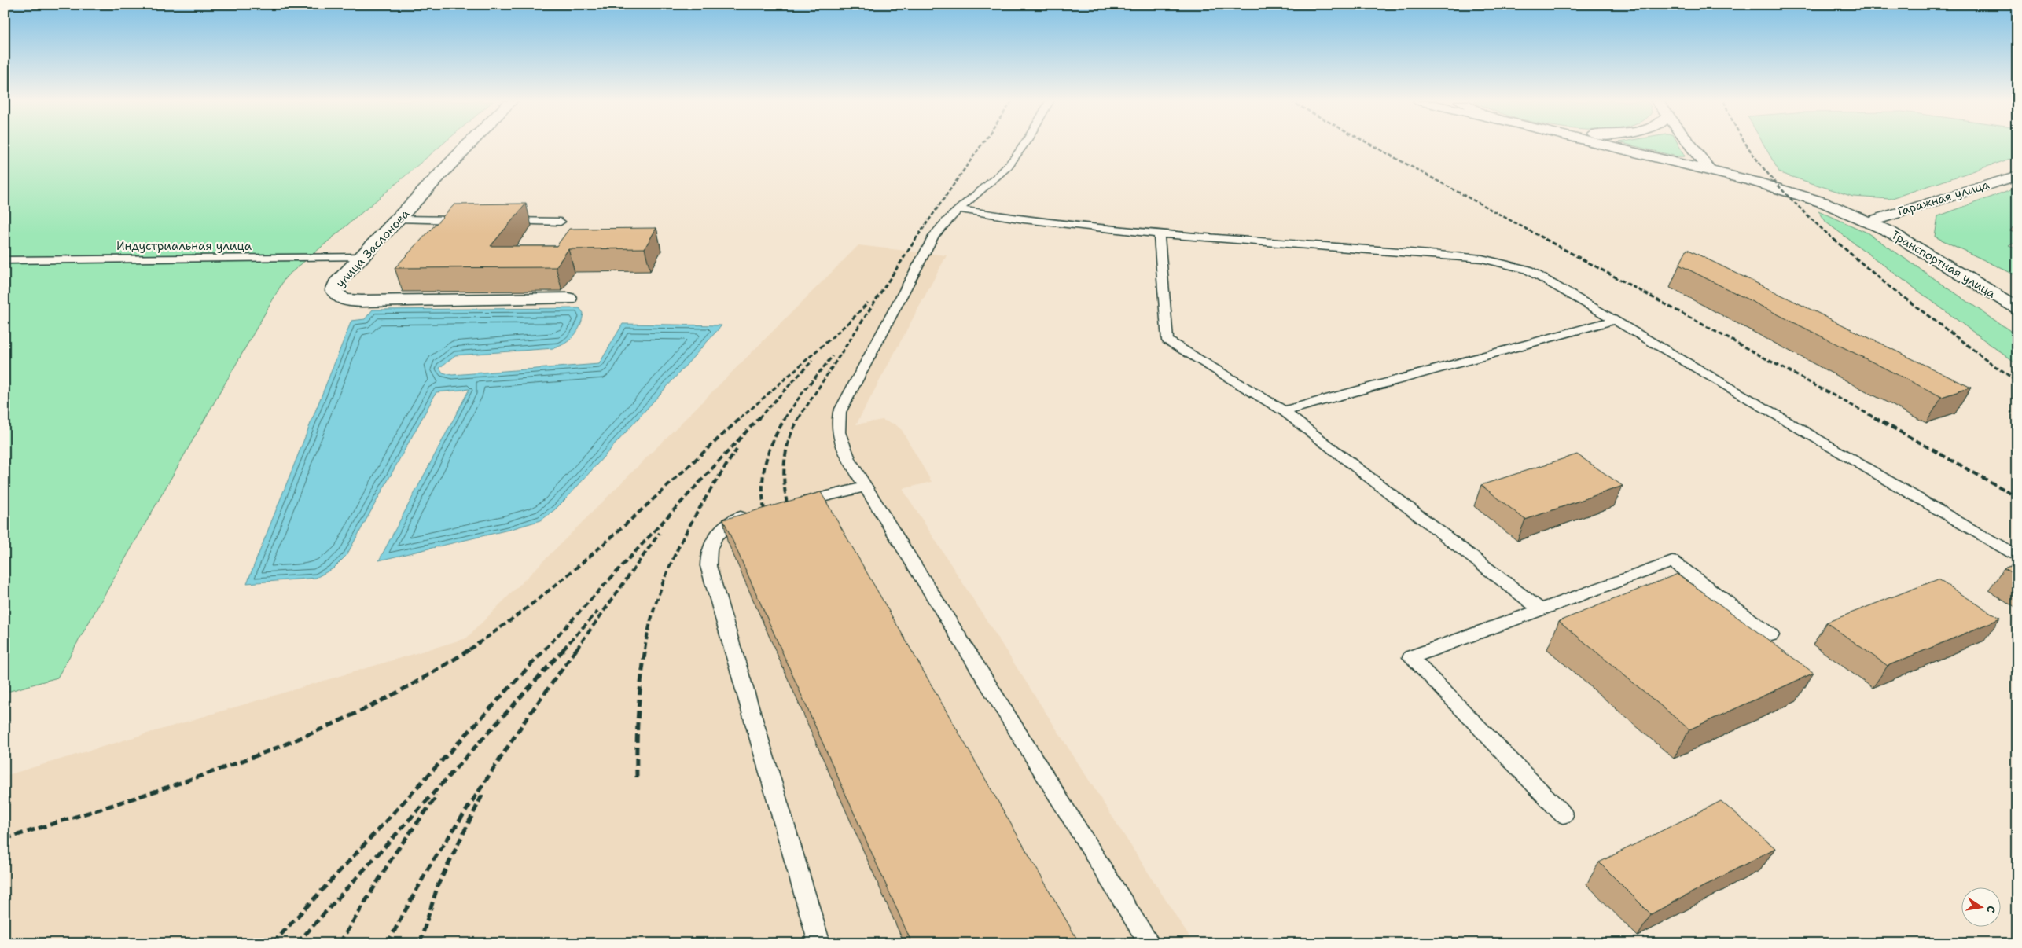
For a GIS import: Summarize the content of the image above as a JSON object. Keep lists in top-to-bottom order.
{
  "streets": {
    "street": ["Гаражная улица", "улица Заслонова", "Транспортная улица"],
    "lane": ["Индустриальная улица"]
  },
  "crossings": [
    ["Гаражная улица", "Транспортная улица"],
    ["Индустриальная улица", "улица Заслонова"]
  ],
  "north": "right"
}
